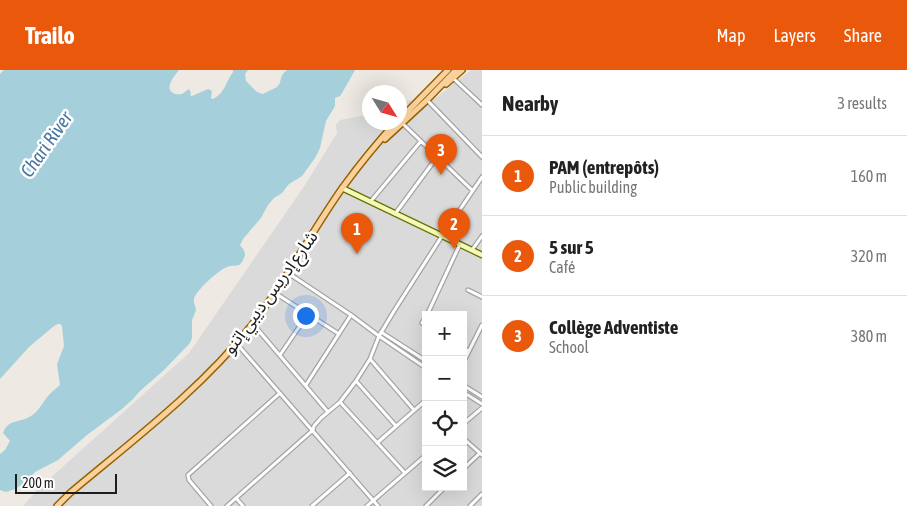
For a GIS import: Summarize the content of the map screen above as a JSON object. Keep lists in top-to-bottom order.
{
  "streets": {
    "main road": ["شارع إدريس ديبي إتنو"]
  },
  "water": ["Chari River"],
  "scale_bar": "200 m",
  "north": "bottom right",
  "page": {
    "header": "Trailo",
    "nav": ["Map", "Layers", "Share"],
    "heading": ["Nearby", "3 results"],
    "pins": ["3", "2", "1"],
    "list": [
      {
        "mark": "1",
        "name": "PAM (entrepôts)",
        "note": "Public building",
        "value": "160 m"
      },
      {
        "mark": "2",
        "name": "5 sur 5",
        "note": "Café",
        "value": "320 m"
      },
      {
        "mark": "3",
        "name": "Collège Adventiste",
        "note": "School",
        "value": "380 m"
      }
    ],
    "map_buttons": ["+", "−"],
    "scale": "200 m"
  }
}
